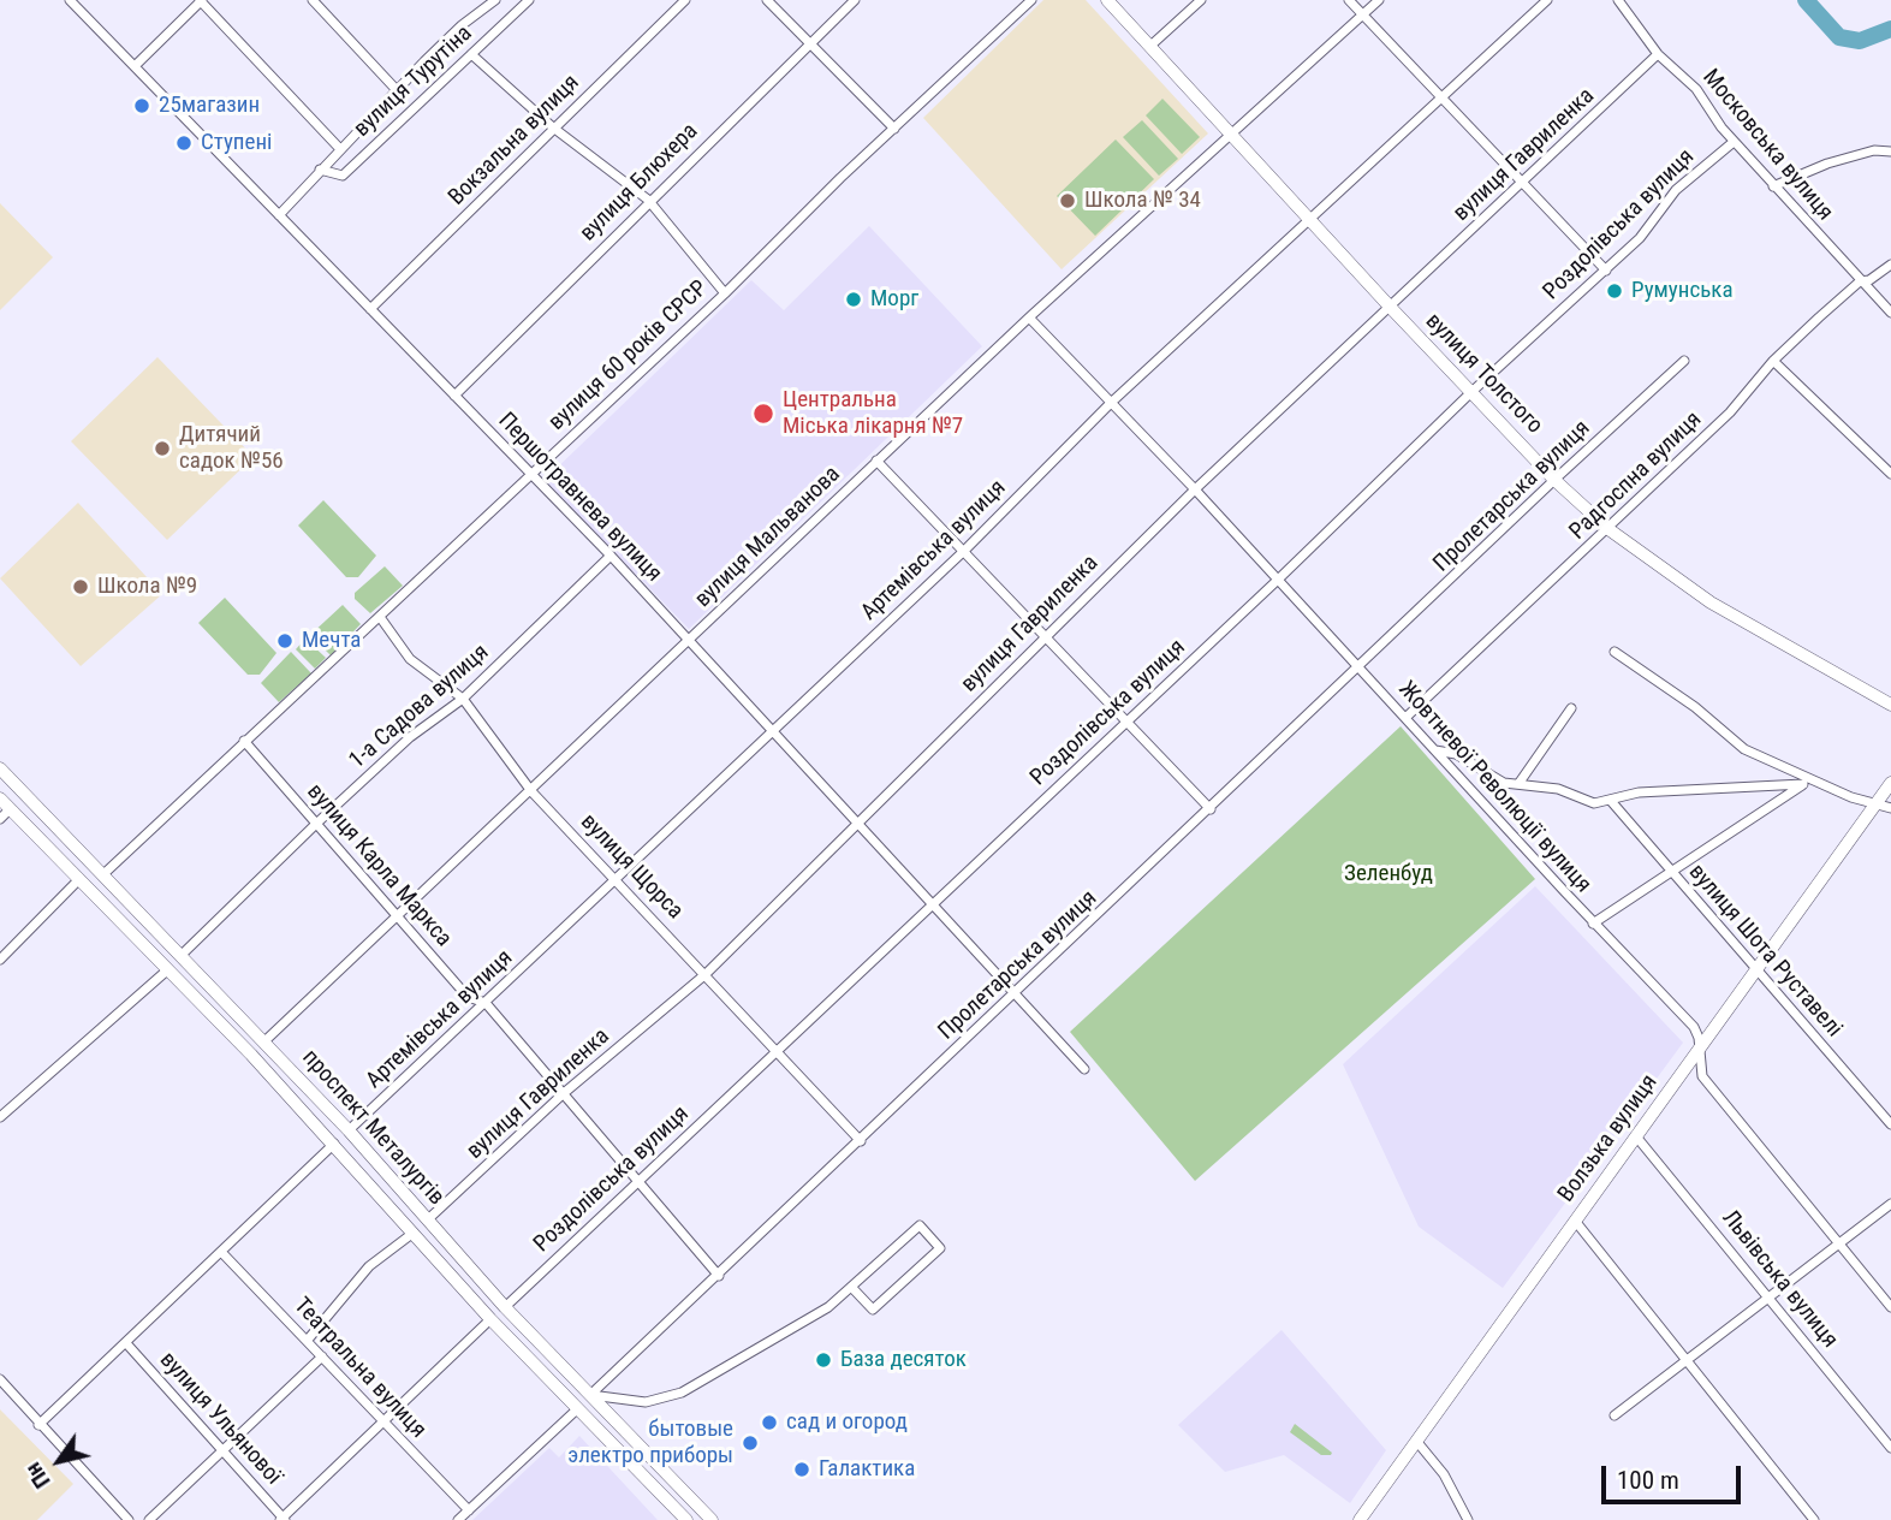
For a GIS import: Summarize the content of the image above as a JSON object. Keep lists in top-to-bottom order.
{
  "streets": {
    "street": [
      "вулиця Турутіна",
      "Вокзальна вулиця",
      "Московська вулиця",
      "вулиця Гавриленка",
      "вулиця Блюхера",
      "Роздолівська вулиця",
      "вулиця 60 років СРСР",
      "вулиця Толстого",
      "Радгоспна вулиця",
      "Пролетарська вулиця",
      "Першотравнева вулиця",
      "вулиця Мальванова",
      "Артемівська вулиця",
      "1-а Садова вулиця",
      "Жовтневої Революції вулиця",
      "вулиця Карла Маркса",
      "вулиця Щорса",
      "вулиця Шота Руставелі",
      "проспект Металургів",
      "Волзька вулиця",
      "Львівська вулиця",
      "Театральна вулиця",
      "вулиця Ульянової"
    ]
  },
  "crossings": [
    ["вулиця Турутіна", "Першотравнева вулиця"],
    ["Вокзальна вулиця", "Першотравнева вулиця"],
    ["Московська вулиця", "вулиця Гавриленка"],
    ["Московська вулиця", "Роздолівська вулиця"],
    ["Московська вулиця", "Радгоспна вулиця"],
    ["вулиця Гавриленка", "вулиця Толстого"],
    ["вулиця Гавриленка", "Першотравнева вулиця"],
    ["вулиця Гавриленка", "Жовтневої Революції вулиця"],
    ["вулиця Гавриленка", "вулиця Карла Маркса"],
    ["вулиця Гавриленка", "вулиця Щорса"],
    ["вулиця Гавриленка", "проспект Металургів"],
    ["вулиця Блюхера", "Першотравнева вулиця"],
    ["Роздолівська вулиця", "вулиця Толстого"],
    ["Роздолівська вулиця", "Першотравнева вулиця"],
    ["Роздолівська вулиця", "Жовтневої Революції вулиця"],
    ["Роздолівська вулиця", "вулиця Карла Маркса"],
    ["Роздолівська вулиця", "вулиця Щорса"],
    ["Роздолівська вулиця", "проспект Металургів"],
    ["вулиця 60 років СРСР", "Першотравнева вулиця"],
    ["вулиця 60 років СРСР", "вулиця Карла Маркса"],
    ["вулиця 60 років СРСР", "вулиця Щорса"],
    ["вулиця 60 років СРСР", "проспект Металургів"],
    ["вулиця Толстого", "Радгоспна вулиця"],
    ["вулиця Толстого", "Пролетарська вулиця"],
    ["вулиця Толстого", "вулиця Мальванова"],
    ["вулиця Толстого", "Артемівська вулиця"],
    ["Радгоспна вулиця", "Жовтневої Революції вулиця"],
    ["Пролетарська вулиця", "Першотравнева вулиця"],
    ["Пролетарська вулиця", "Жовтневої Революції вулиця"],
    ["Пролетарська вулиця", "вулиця Карла Маркса"],
    ["Пролетарська вулиця", "вулиця Щорса"],
    ["Пролетарська вулиця", "проспект Металургів"],
    ["Першотравнева вулиця", "вулиця Мальванова"],
    ["Першотравнева вулиця", "Артемівська вулиця"],
    ["Першотравнева вулиця", "1-а Садова вулиця"],
    ["вулиця Мальванова", "Жовтневої Революції вулиця"],
    ["вулиця Мальванова", "вулиця Карла Маркса"],
    ["вулиця Мальванова", "вулиця Щорса"],
    ["вулиця Мальванова", "проспект Металургів"],
    ["Артемівська вулиця", "Жовтневої Революції вулиця"],
    ["Артемівська вулиця", "вулиця Карла Маркса"],
    ["Артемівська вулиця", "вулиця Щорса"],
    ["Артемівська вулиця", "проспект Металургів"],
    ["1-а Садова вулиця", "вулиця Карла Маркса"],
    ["1-а Садова вулиця", "вулиця Щорса"],
    ["1-а Садова вулиця", "проспект Металургів"],
    ["Жовтневої Революції вулиця", "Волзька вулиця"],
    ["вулиця Шота Руставелі", "Волзька вулиця"],
    ["Волзька вулиця", "Львівська вулиця"]
  ],
  "parks": ["Зеленбуд"],
  "places": [
    "25магазин",
    "Ступені",
    "Школа № 34",
    "Румунська",
    "Морг",
    "Центральна Міська лікарня №7",
    "Дитячий садок №56",
    "Школа №9",
    "Мечта",
    "База десяток",
    "сад и огород",
    "бытовые электро приборы",
    "Галактика"
  ],
  "scale_bar": "100 m",
  "north": "bottom left"
}
